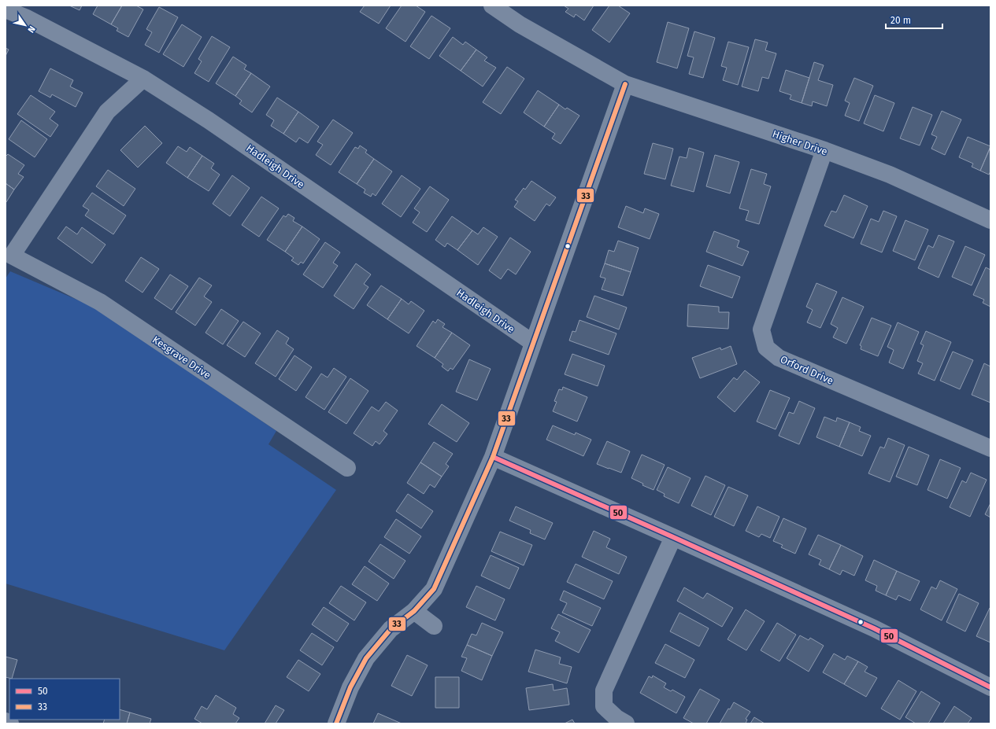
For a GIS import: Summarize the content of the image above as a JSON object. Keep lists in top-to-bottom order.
{
  "streets": {
    "street": [
      "Higher Drive",
      "Hadleigh Drive",
      "Kesgrave Drive",
      "Orford Drive"
    ]
  },
  "crossings": [
    ["Higher Drive", "Orford Drive"],
    ["Hadleigh Drive", "Kesgrave Drive"]
  ],
  "lines": ["transit line 33", "transit line 50"],
  "legend": ["50", "33"],
  "scale_bar": "20 m",
  "north": "bottom right"
}
